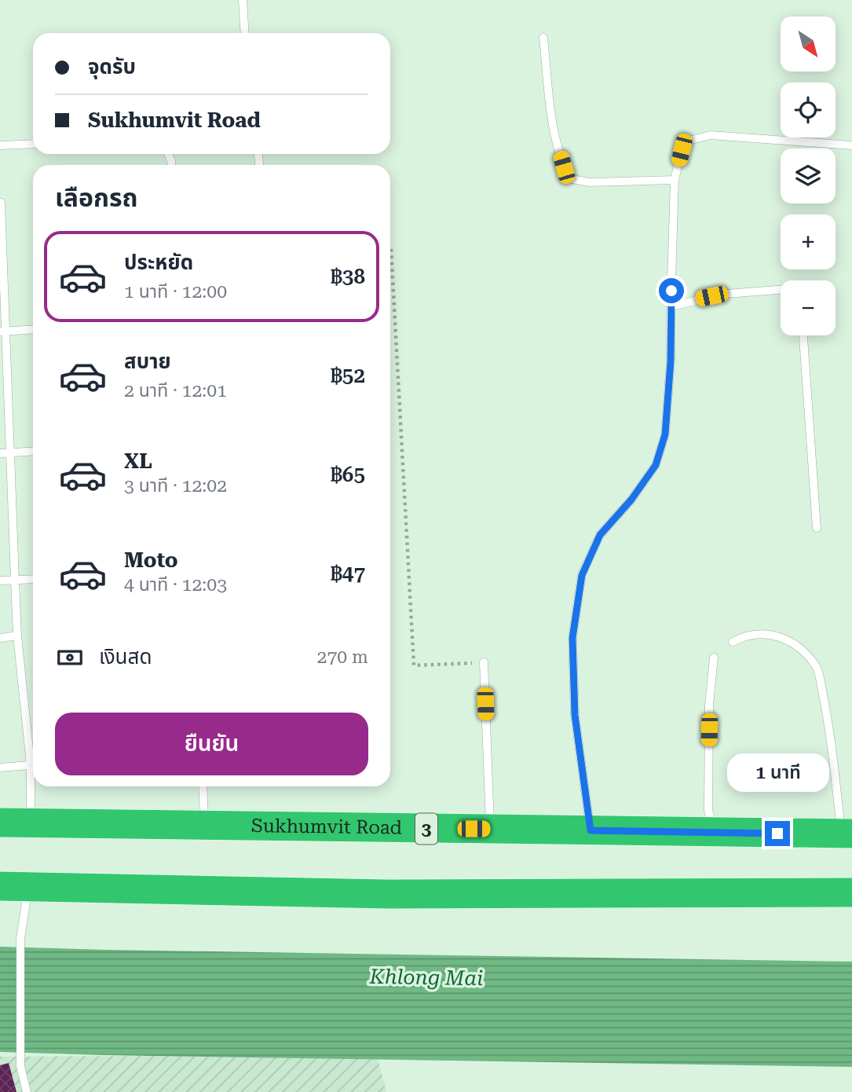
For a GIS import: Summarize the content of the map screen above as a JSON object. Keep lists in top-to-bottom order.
{
  "streets": {
    "highway": ["Sukhumvit Road", "3"]
  },
  "water": ["Khlong Mai"],
  "north": "bottom right",
  "page": {
    "map_buttons": ["+", "−"],
    "banner": ["จุดรับ", "Sukhumvit Road"],
    "heading": "เลือกรถ",
    "list": [
      {
        "name": "ประหยัด",
        "note": "1 นาที · 12:00",
        "value": "฿38"
      },
      {
        "name": "สบาย",
        "note": "2 นาที · 12:01",
        "value": "฿52"
      },
      {
        "name": "XL",
        "note": "3 นาที · 12:02",
        "value": "฿65"
      },
      {
        "name": "Moto",
        "note": "4 นาที · 12:03",
        "value": "฿47"
      }
    ],
    "pay": ["เงินสด", "270 m"],
    "buttons": "ยืนยัน",
    "bubble": "1 นาที"
  }
}
